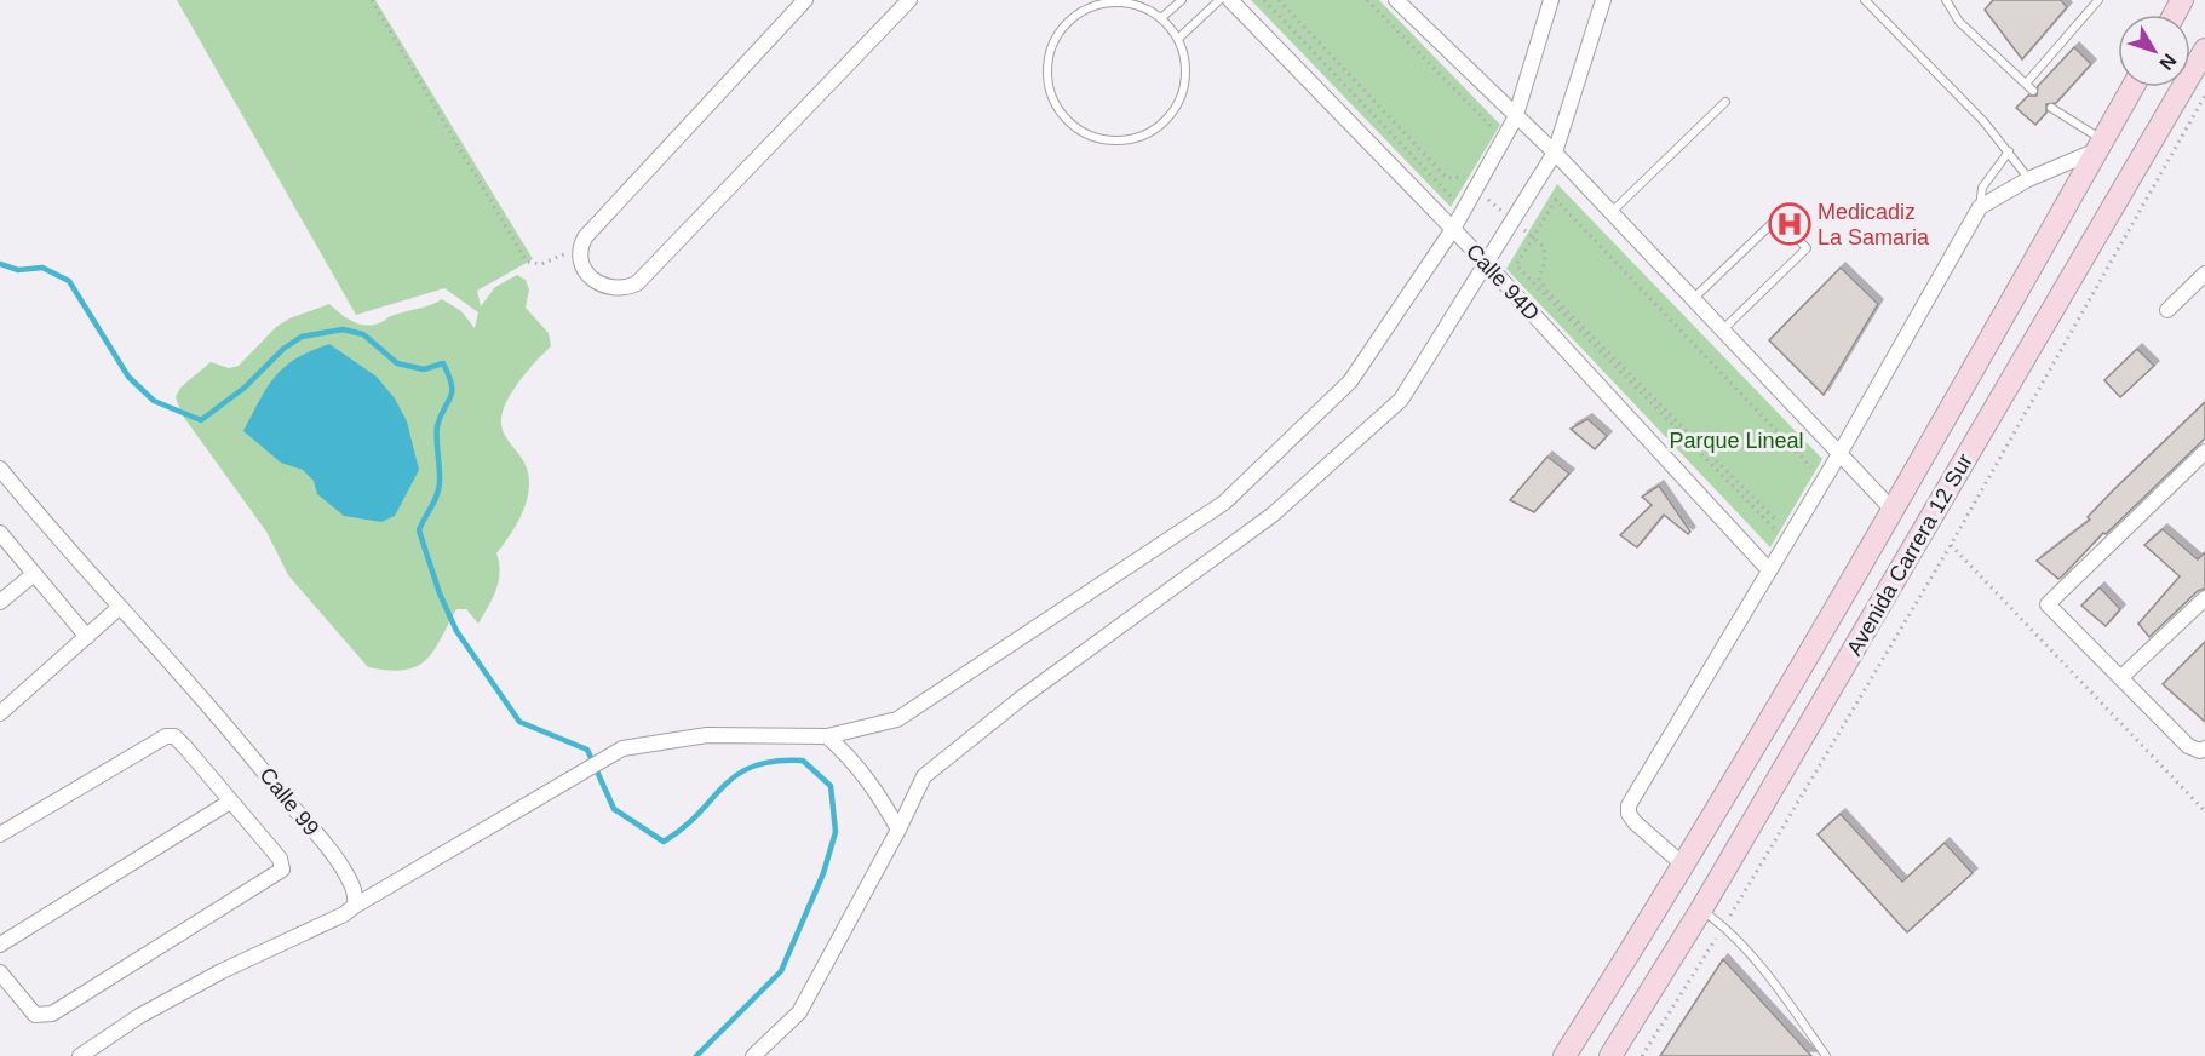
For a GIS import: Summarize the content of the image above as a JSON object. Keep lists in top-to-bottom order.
{
  "streets": {
    "street": ["Calle 94D", "Avenida Carrera 12 Sur", "Calle 99"]
  },
  "parks": ["Parque Lineal"],
  "places": {
    "hospital": ["Medicadiz La Samaria"]
  },
  "north": "bottom right"
}
